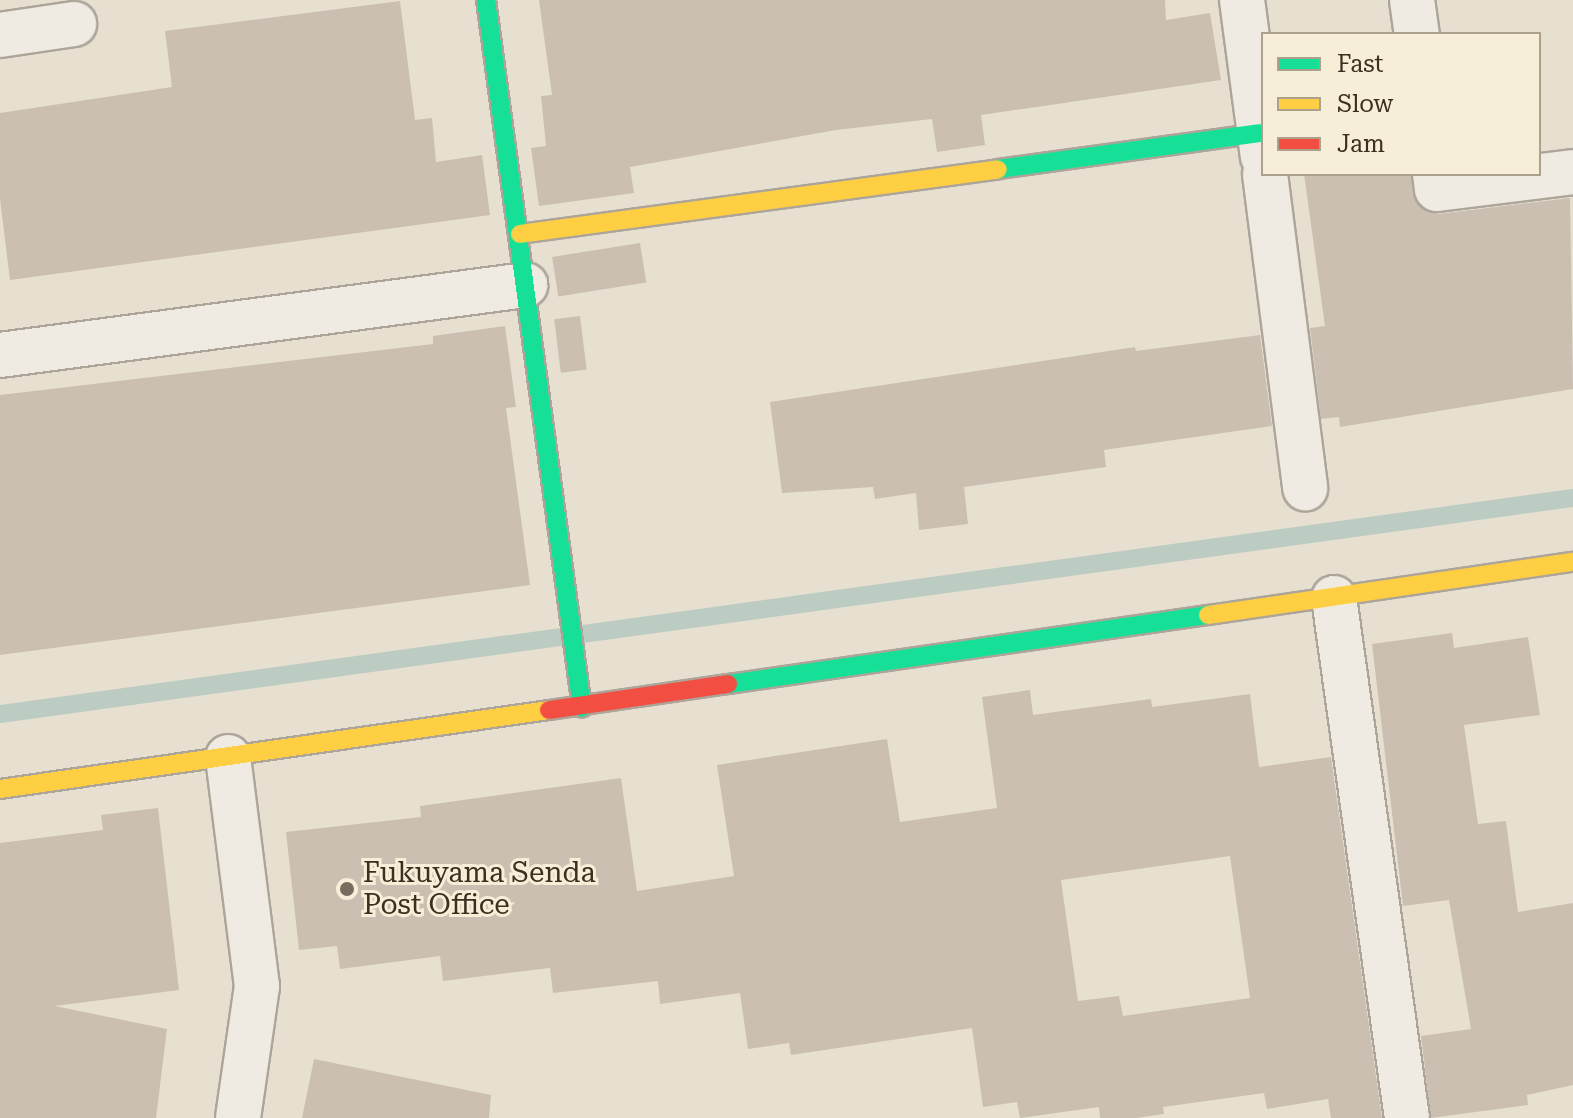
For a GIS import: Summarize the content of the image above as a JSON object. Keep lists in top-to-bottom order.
{
  "places": ["Fukuyama Senda Post Office"],
  "legend": ["Fast", "Slow", "Jam"]
}
